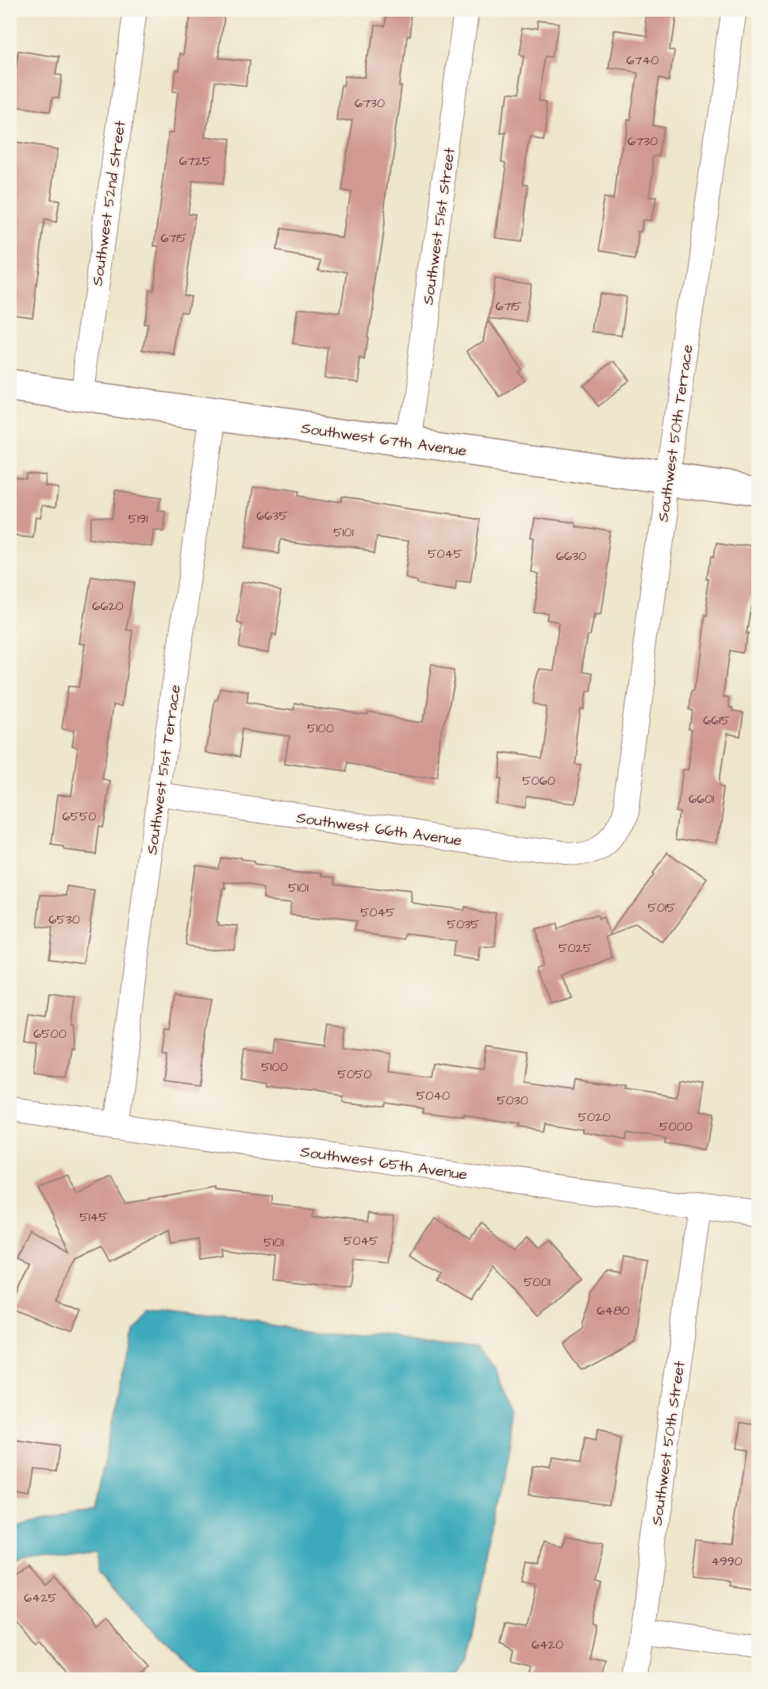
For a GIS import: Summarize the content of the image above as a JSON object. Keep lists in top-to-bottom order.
{
  "streets": {
    "main road": ["Southwest 67th Avenue"],
    "street": [
      "Southwest 52nd Street",
      "Southwest 51st Street",
      "Southwest 50th Terrace",
      "Southwest 51st Terrace",
      "Southwest 66th Avenue",
      "Southwest 65th Avenue",
      "Southwest 50th Street"
    ]
  },
  "crossings": [
    ["Southwest 52nd Street", "Southwest 67th Avenue"],
    ["Southwest 51st Street", "Southwest 67th Avenue"],
    ["Southwest 50th Terrace", "Southwest 67th Avenue"],
    ["Southwest 50th Terrace", "Southwest 66th Avenue"],
    ["Southwest 67th Avenue", "Southwest 51st Terrace"],
    ["Southwest 51st Terrace", "Southwest 66th Avenue"],
    ["Southwest 51st Terrace", "Southwest 65th Avenue"],
    ["Southwest 65th Avenue", "Southwest 50th Street"]
  ],
  "house_numbers": [
    "6740",
    "6730",
    "6730",
    "6725",
    "6715",
    "6715",
    "6635",
    "5191",
    "5101",
    "5045",
    "6630",
    "6620",
    "6615",
    "5100",
    "5060",
    "6601",
    "6550",
    "5101",
    "5015",
    "5045",
    "6530",
    "5035",
    "5025",
    "6500",
    "5100",
    "5050",
    "5040",
    "5030",
    "5020",
    "5000",
    "5145",
    "5045",
    "5101",
    "5001",
    "6480",
    "4990",
    "6425",
    "6420"
  ]
}
